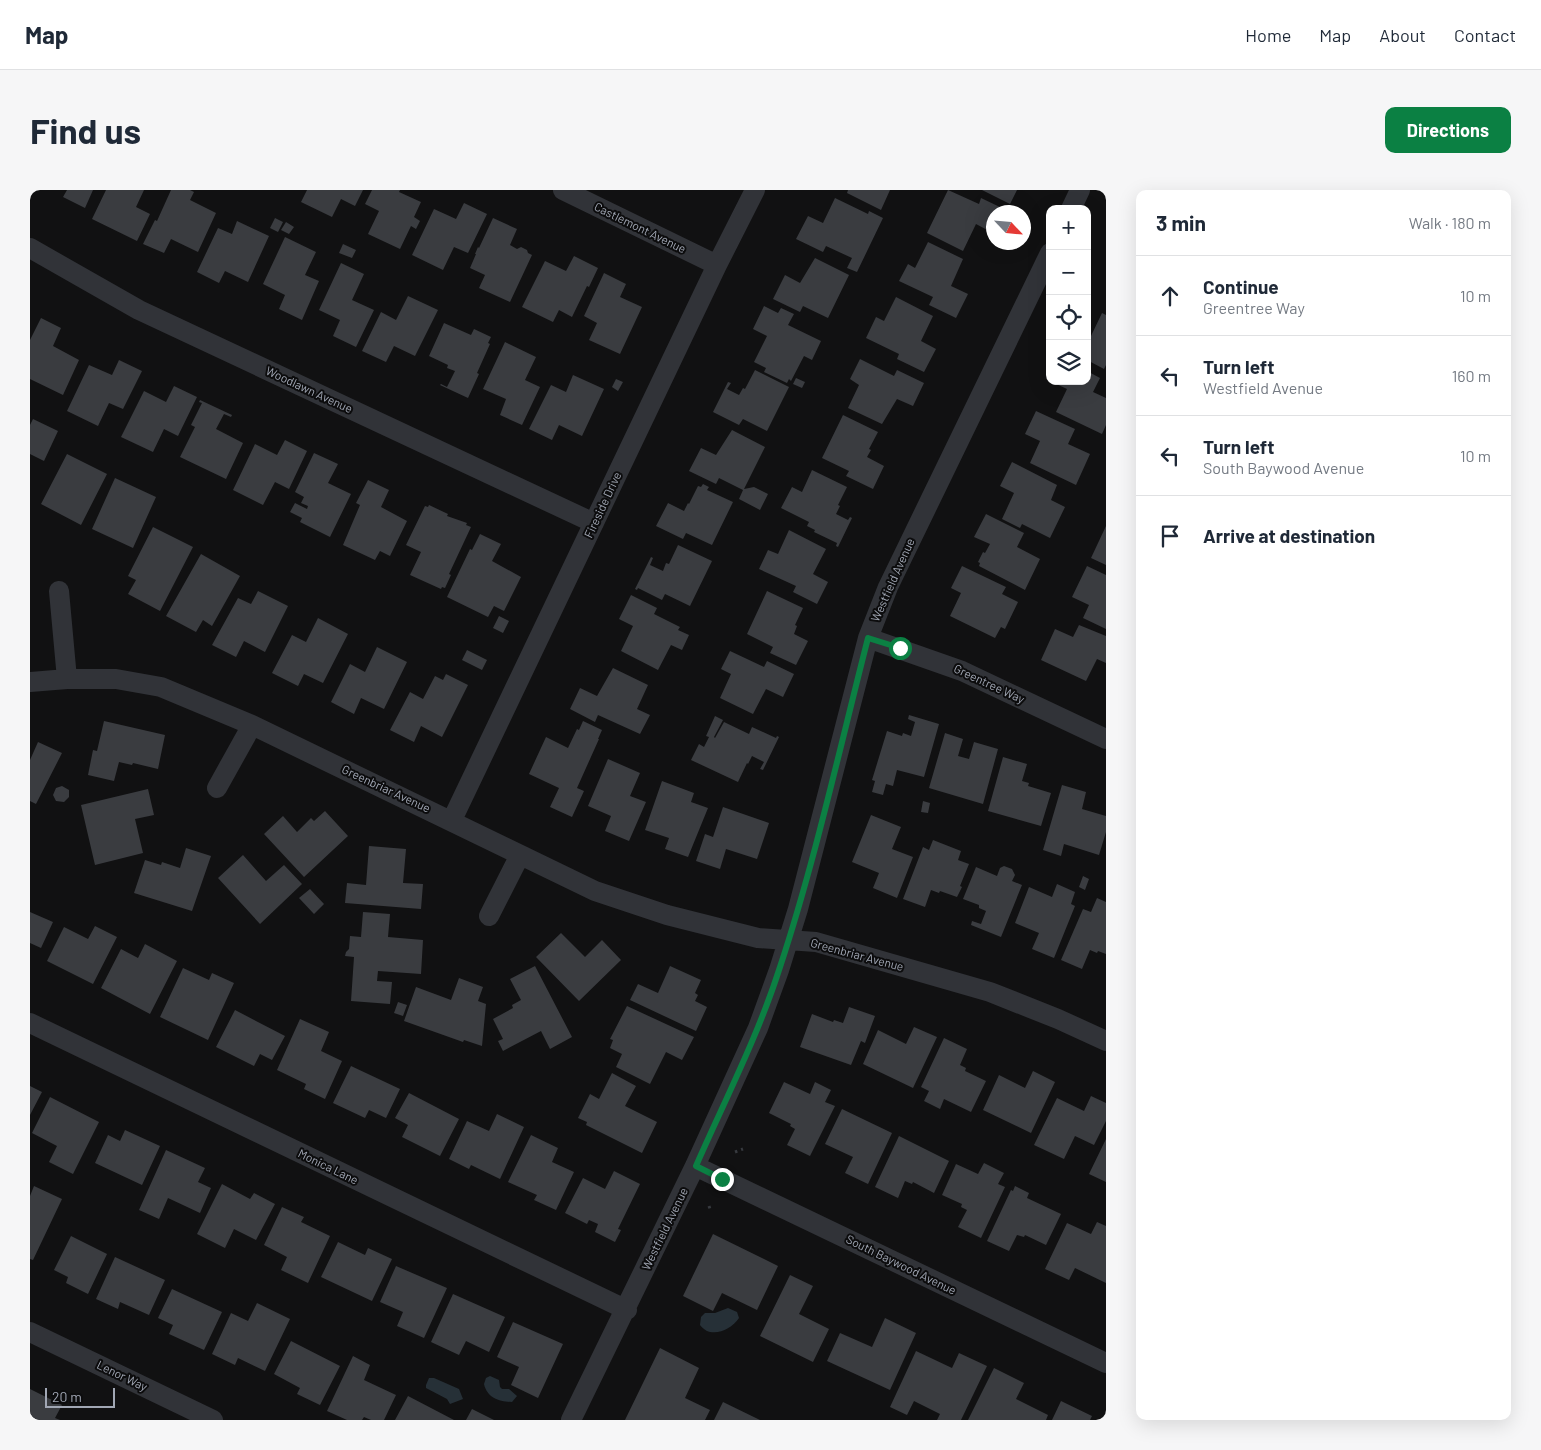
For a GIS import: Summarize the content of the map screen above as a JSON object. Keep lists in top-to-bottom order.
{
  "streets": {
    "street": [
      "Castlemont Avenue",
      "Woodlawn Avenue",
      "Fireside Drive",
      "Westfield Avenue",
      "Greentree Way",
      "Greenbriar Avenue",
      "Monica Lane",
      "South Baywood Avenue",
      "Lenor Way"
    ]
  },
  "crossings": [
    ["Castlemont Avenue", "Fireside Drive"],
    ["Woodlawn Avenue", "Fireside Drive"],
    ["Fireside Drive", "Greenbriar Avenue"],
    ["Westfield Avenue", "Greentree Way"],
    ["Westfield Avenue", "Greenbriar Avenue"],
    ["Westfield Avenue", "Monica Lane"],
    ["Westfield Avenue", "South Baywood Avenue"]
  ],
  "scale_bar": "20 m",
  "north": "bottom right",
  "page": {
    "header": "Map",
    "nav": [
      "Home",
      "Map",
      "About",
      "Contact"
    ],
    "buttons": "Directions",
    "title": "Find us",
    "heading": ["3 min", "Walk · 180 m"],
    "map_buttons": ["+", "−"],
    "list": [
      ["Continue", "Greentree Way", "10 m"],
      ["Turn left", "Westfield Avenue", "160 m"],
      ["Turn left", "South Baywood Avenue", "10 m"],
      "Arrive at destination"
    ],
    "scale": "20 m"
  }
}
